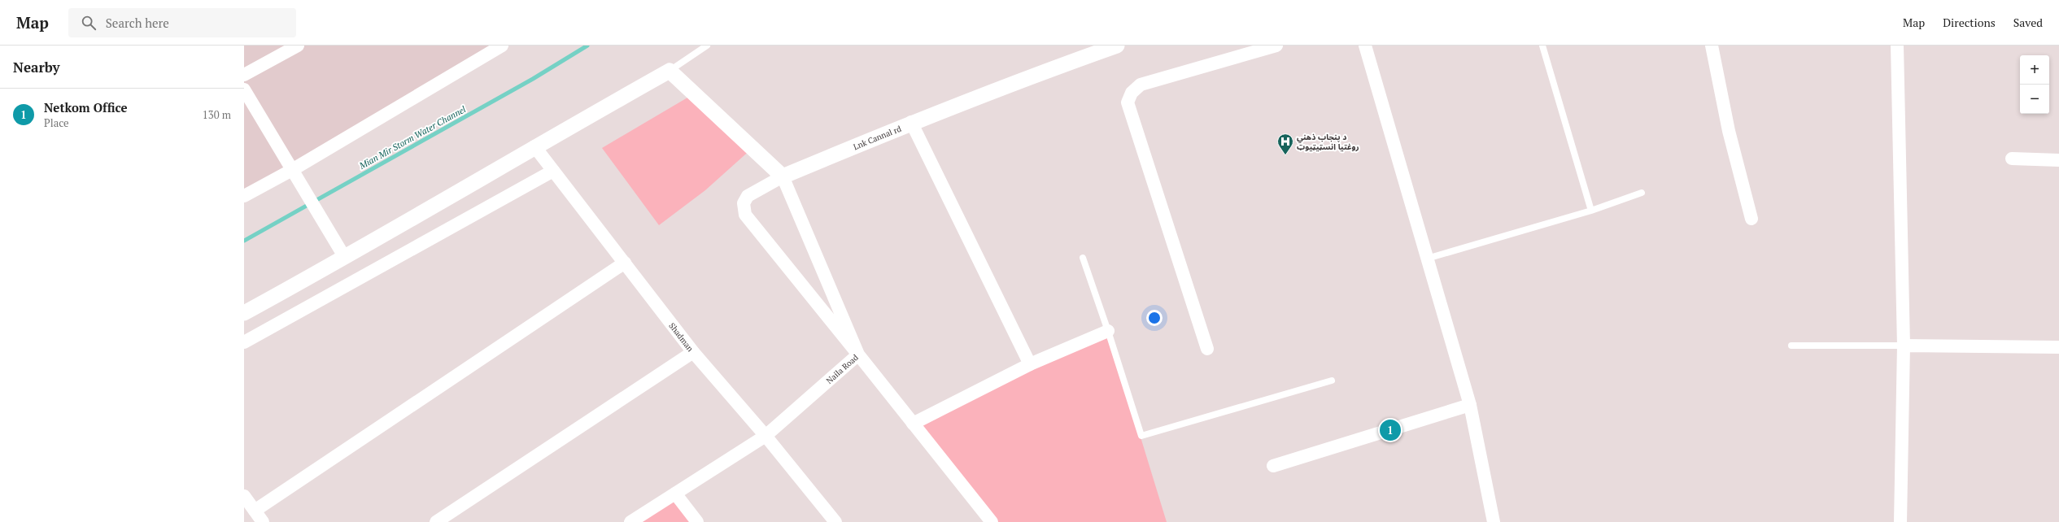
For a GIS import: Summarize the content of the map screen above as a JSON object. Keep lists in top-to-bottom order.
{
  "streets": {
    "street": ["Lnk Cannal rd", "Shadman", "Naila Road"]
  },
  "crossings": [
    ["Lnk Cannal rd", "Naila Road"],
    ["Shadman", "Naila Road"]
  ],
  "water": ["Mian Mir Storm Water Channel"],
  "places": {
    "hospital": ["د پنجاب ذهني روغتیا انسټیټیوټ"]
  },
  "page": {
    "header": "Map",
    "search": "Search here",
    "nav": ["Map", "Directions", "Saved"],
    "heading": "Nearby",
    "map_buttons": ["+", "−"],
    "list": [
      {
        "mark": "1",
        "name": "Netkom Office",
        "note": "Place",
        "value": "130 m"
      }
    ],
    "pins": "1"
  }
}
